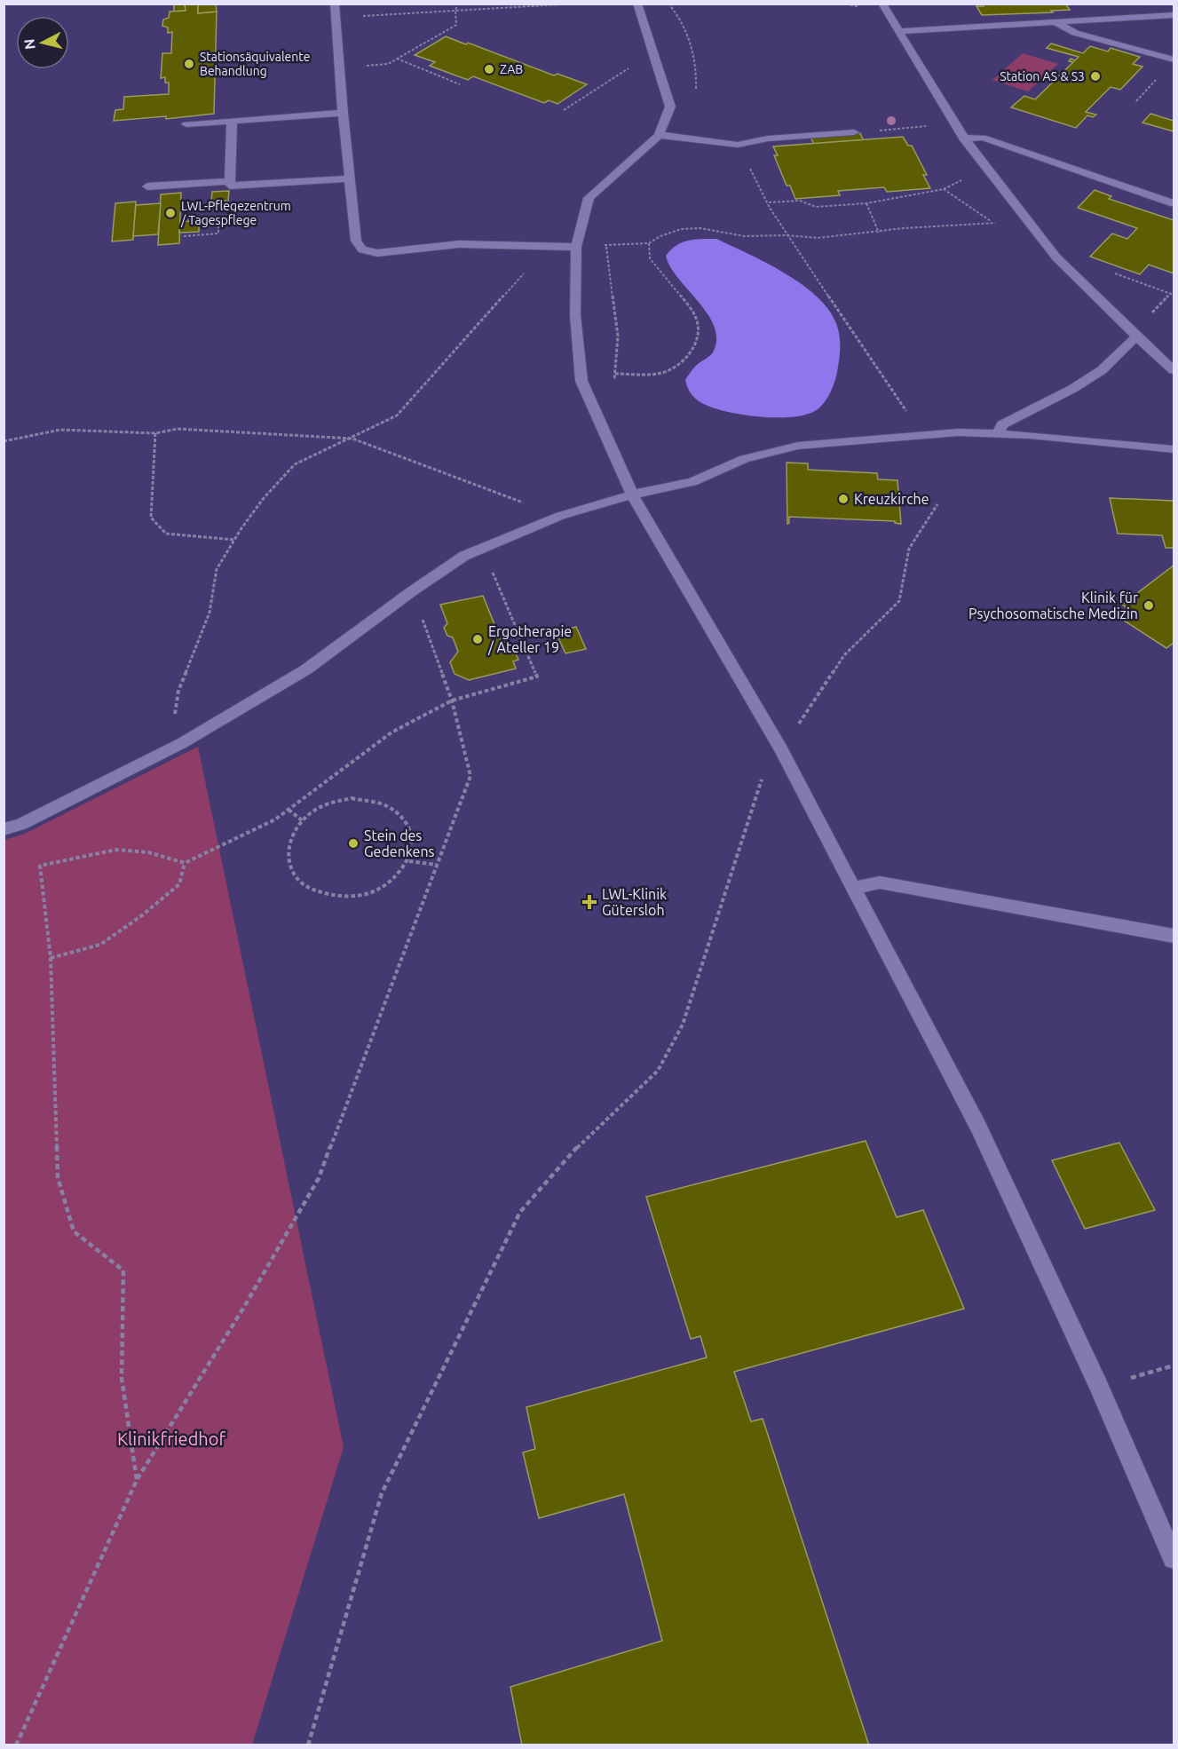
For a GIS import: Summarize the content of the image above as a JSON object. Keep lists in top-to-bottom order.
{
  "parks": ["Klinikfriedhof"],
  "places": {
    "other": [
      "Stationsäquivalente Behandlung",
      "ZAB",
      "Station AS & S3",
      "LWL-Pflegezentrum / Tagespflege",
      "Kreuzkirche",
      "Klinik für Psychosomatische Medizin",
      "Ergotherapie / Ateller 19",
      "Stein des Gedenkens"
    ],
    "health": ["LWL-Klinik Gütersloh"]
  },
  "north": "left"
}
